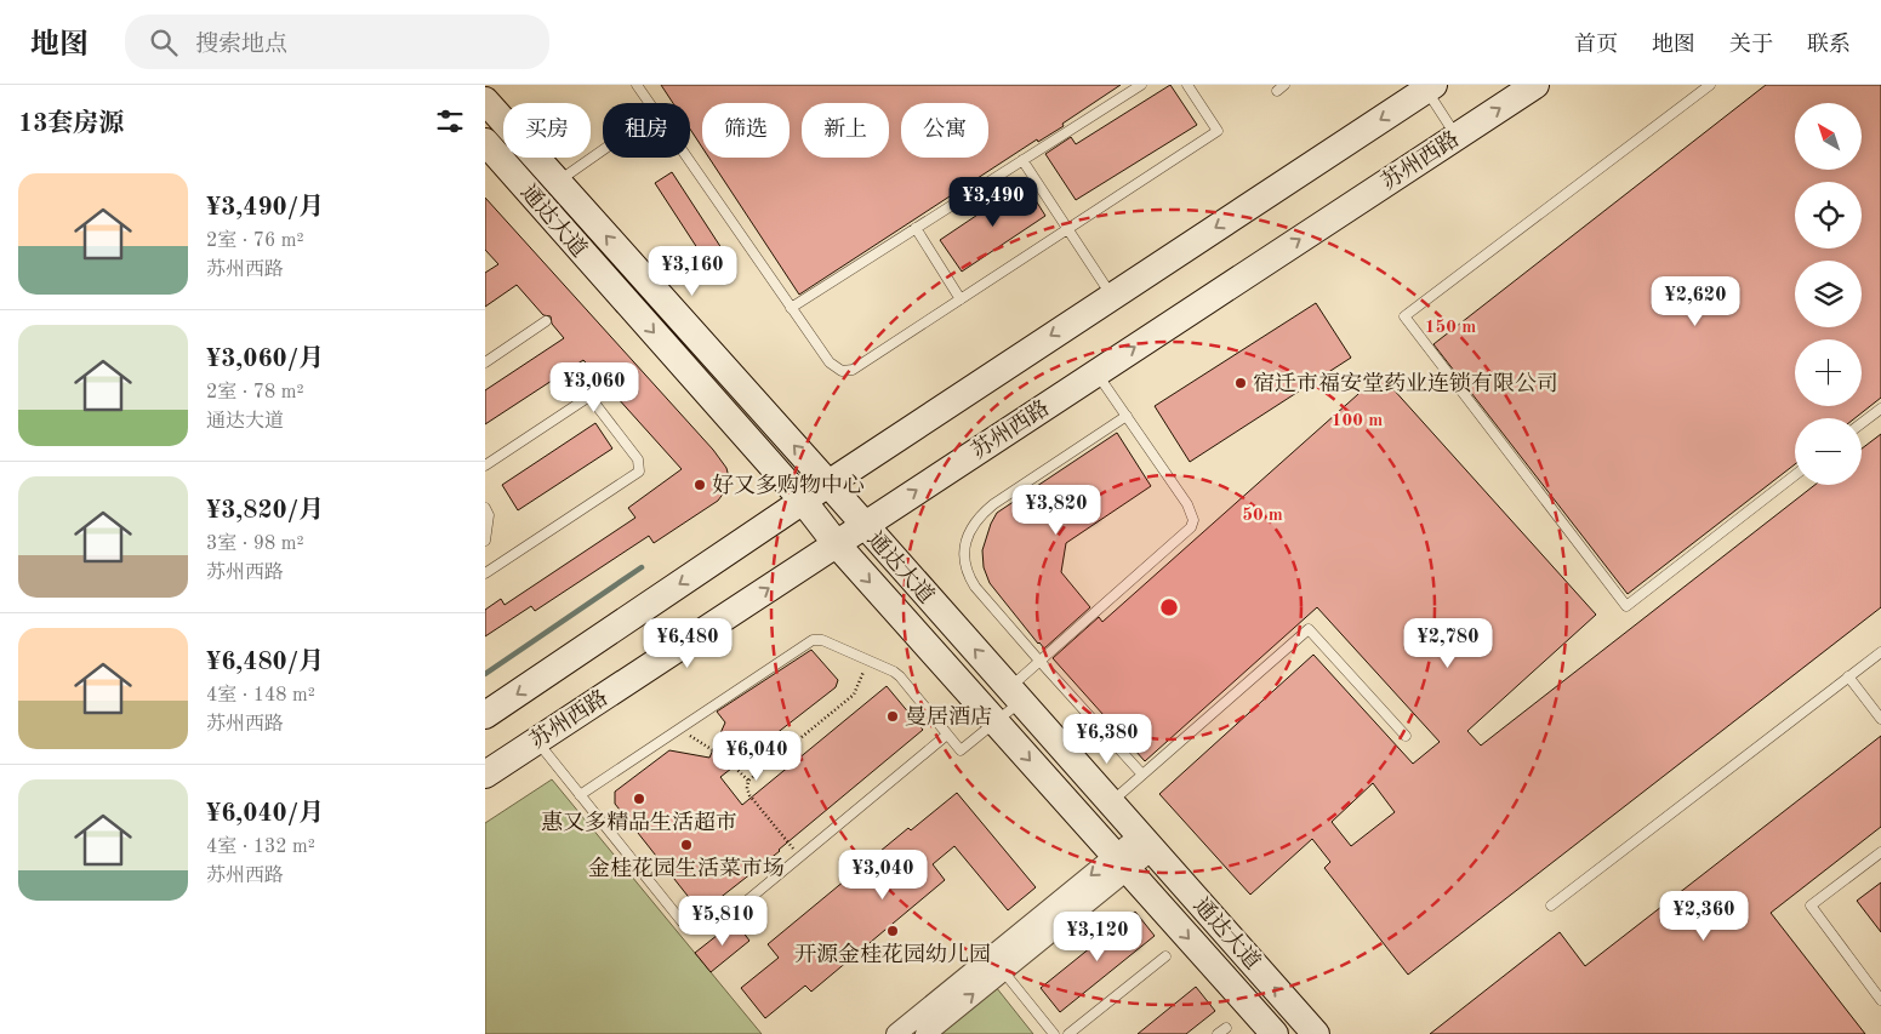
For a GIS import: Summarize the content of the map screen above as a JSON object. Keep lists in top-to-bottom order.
{
  "streets": {
    "main road": ["苏州西路", "通达大道"]
  },
  "crossings": [
    ["苏州西路", "通达大道"]
  ],
  "places": [
    "宿迁市福安堂药业连锁有限公司",
    "好又多购物中心",
    "曼居酒店",
    "惠又多精品生活超市",
    "金桂花园生活菜市场",
    "开源金桂花园幼儿园"
  ],
  "north": "top left",
  "page": {
    "header": "地图",
    "search": "搜索地点",
    "nav": [
      "首页",
      "地图",
      "关于",
      "联系"
    ],
    "heading": "13套房源",
    "map_buttons": ["+", "−"],
    "chip": [
      "买房",
      "租房",
      "筛选",
      "新上",
      "公寓"
    ],
    "list": [
      {
        "name": "¥3,490/月",
        "note": "2室 · 76 m² · 苏州西路"
      },
      {
        "name": "¥3,060/月",
        "note": "2室 · 78 m² · 通达大道"
      },
      {
        "name": "¥3,820/月",
        "note": "3室 · 98 m² · 苏州西路"
      },
      {
        "name": "¥6,480/月",
        "note": "4室 · 148 m² · 苏州西路"
      },
      {
        "name": "¥6,040/月",
        "note": "4室 · 132 m² · 苏州西路"
      }
    ],
    "price": [
      "¥3,490",
      "¥3,160",
      "¥2,620",
      "¥3,060",
      "¥3,820",
      "¥6,480",
      "¥2,780",
      "¥6,380",
      "¥6,040",
      "¥3,040",
      "¥2,360",
      "¥5,810",
      "¥3,120"
    ]
  },
  "rings": ["150 m", "100 m", "50 m"]
}
